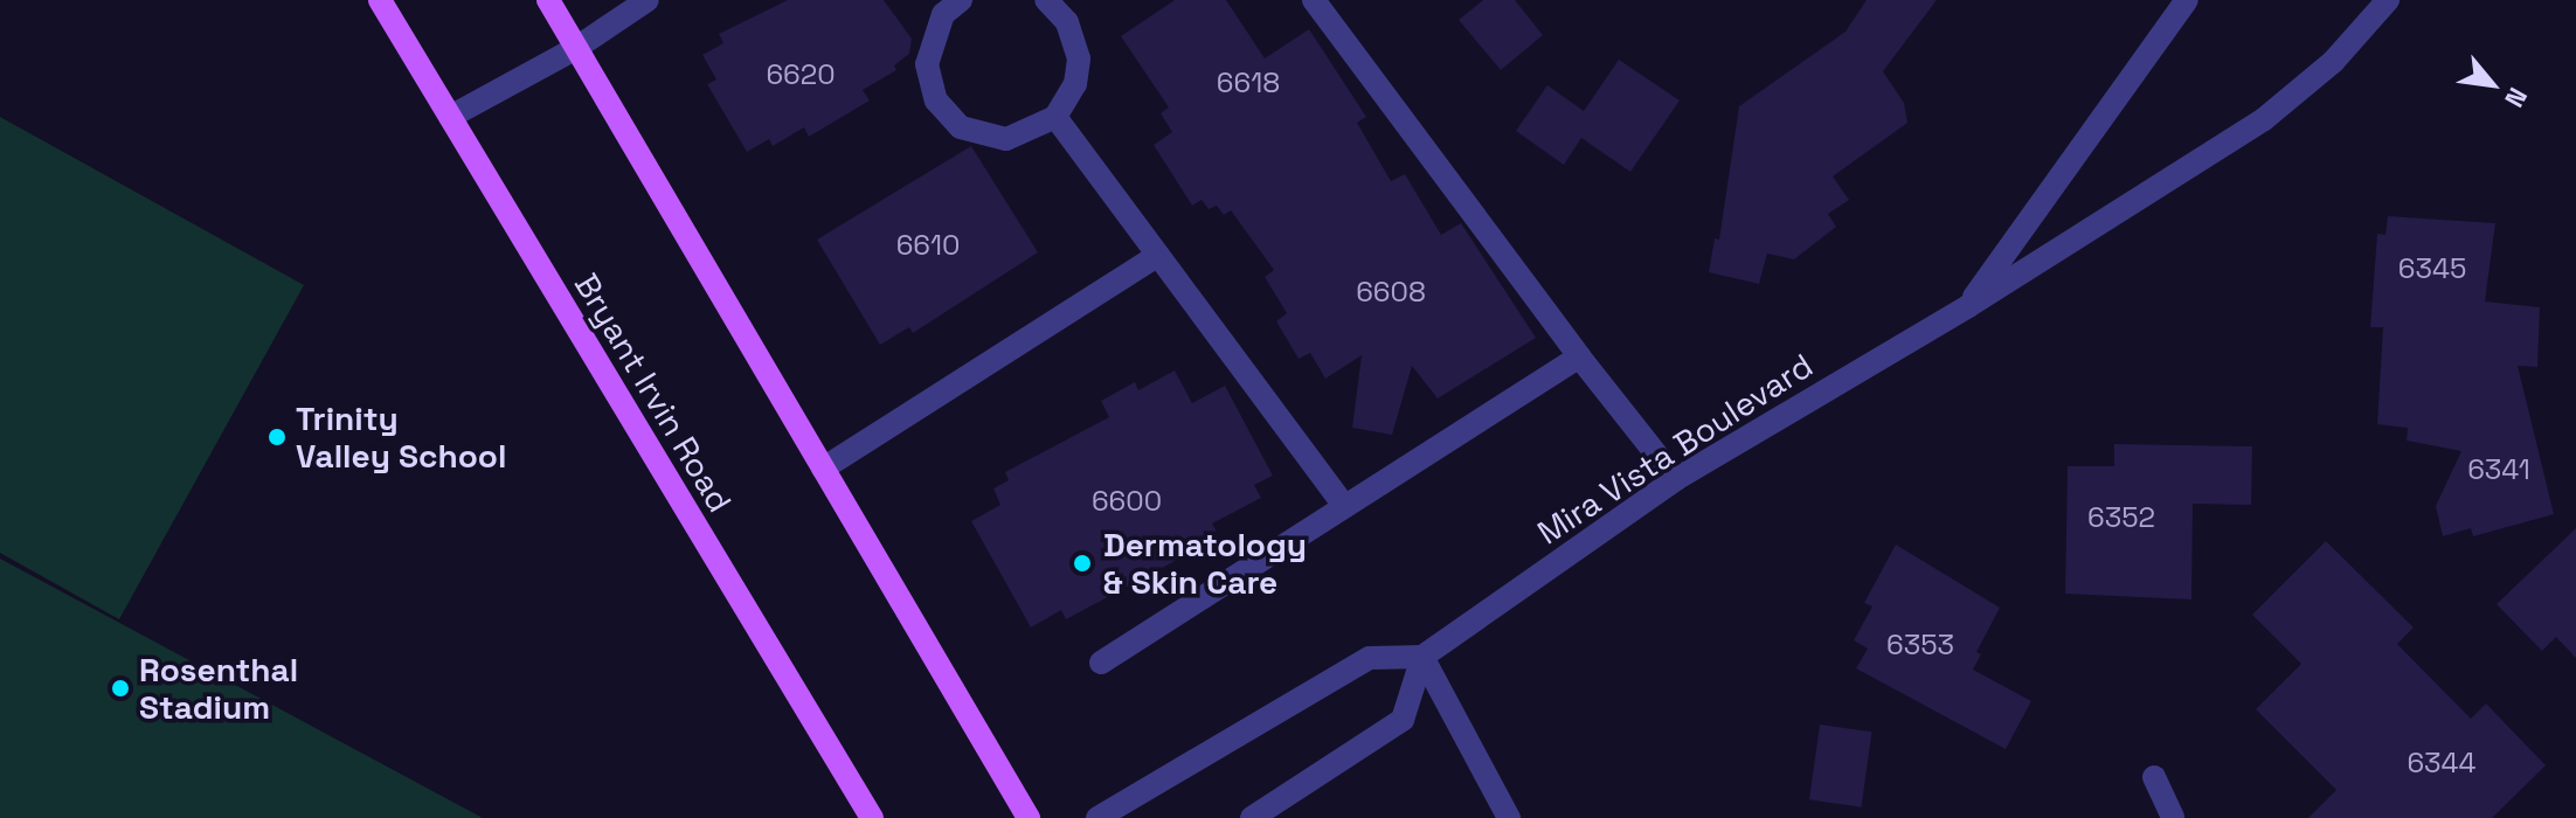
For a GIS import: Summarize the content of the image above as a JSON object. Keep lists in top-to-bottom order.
{
  "streets": {
    "main road": ["Bryant Irvin Road"],
    "street": ["Mira Vista Boulevard"]
  },
  "places": ["Trinity Valley School", "Dermatology & Skin Care", "Rosenthal Stadium"],
  "house_numbers": [
    "6620",
    "6618",
    "6610",
    "6345",
    "6608",
    "6341",
    "6600",
    "6352",
    "6353",
    "6344"
  ],
  "north": "bottom right"
}
